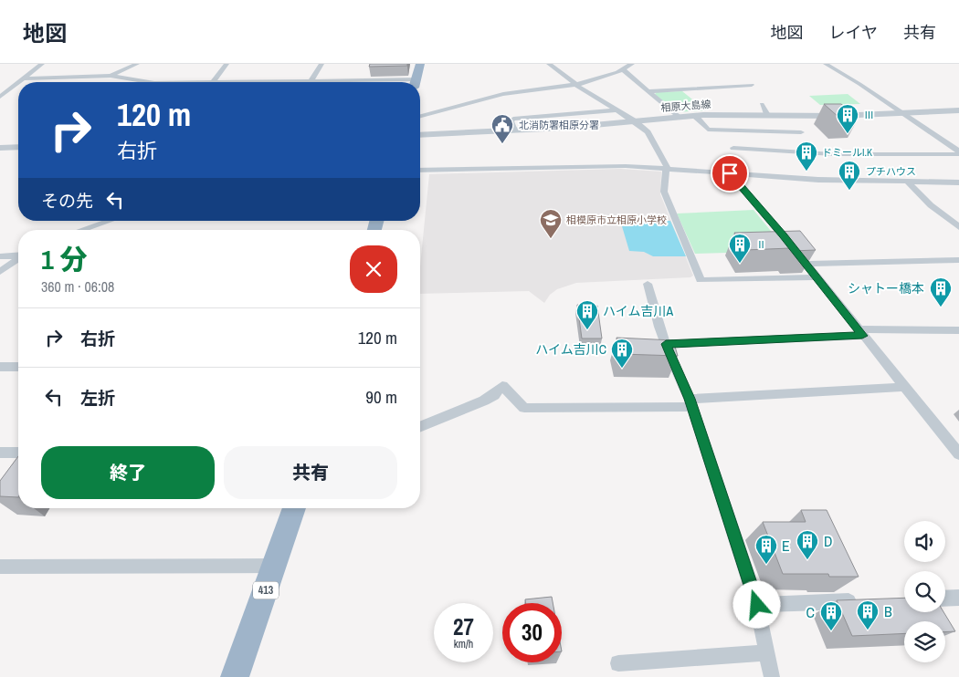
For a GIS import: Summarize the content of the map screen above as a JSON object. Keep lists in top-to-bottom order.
{
  "streets": {
    "highway": ["413"],
    "street": ["相原大島線"]
  },
  "places": {
    "building": [
      "Ⅲ",
      "ドミールI.K",
      "プチハウス",
      "Ⅱ",
      "シャトー橋本",
      "ハイム吉川A",
      "ハイム吉川C",
      "D",
      "E",
      "B",
      "C"
    ],
    "public building": ["北消防署相原分署"],
    "school or university": ["相模原市立相原小学校"]
  },
  "page": {
    "header": "地図",
    "nav": ["地図", "レイヤ", "共有"],
    "turn": ["120 m", "右折"],
    "then": "その先",
    "heading": ["1 分", "360 m · 06:08"],
    "list": [
      {
        "name": "右折",
        "value": "120 m"
      },
      {
        "name": "左折",
        "value": "90 m"
      }
    ],
    "buttons": ["終了", "共有"],
    "speed": "27 km/h",
    "limit": "30"
  }
}
